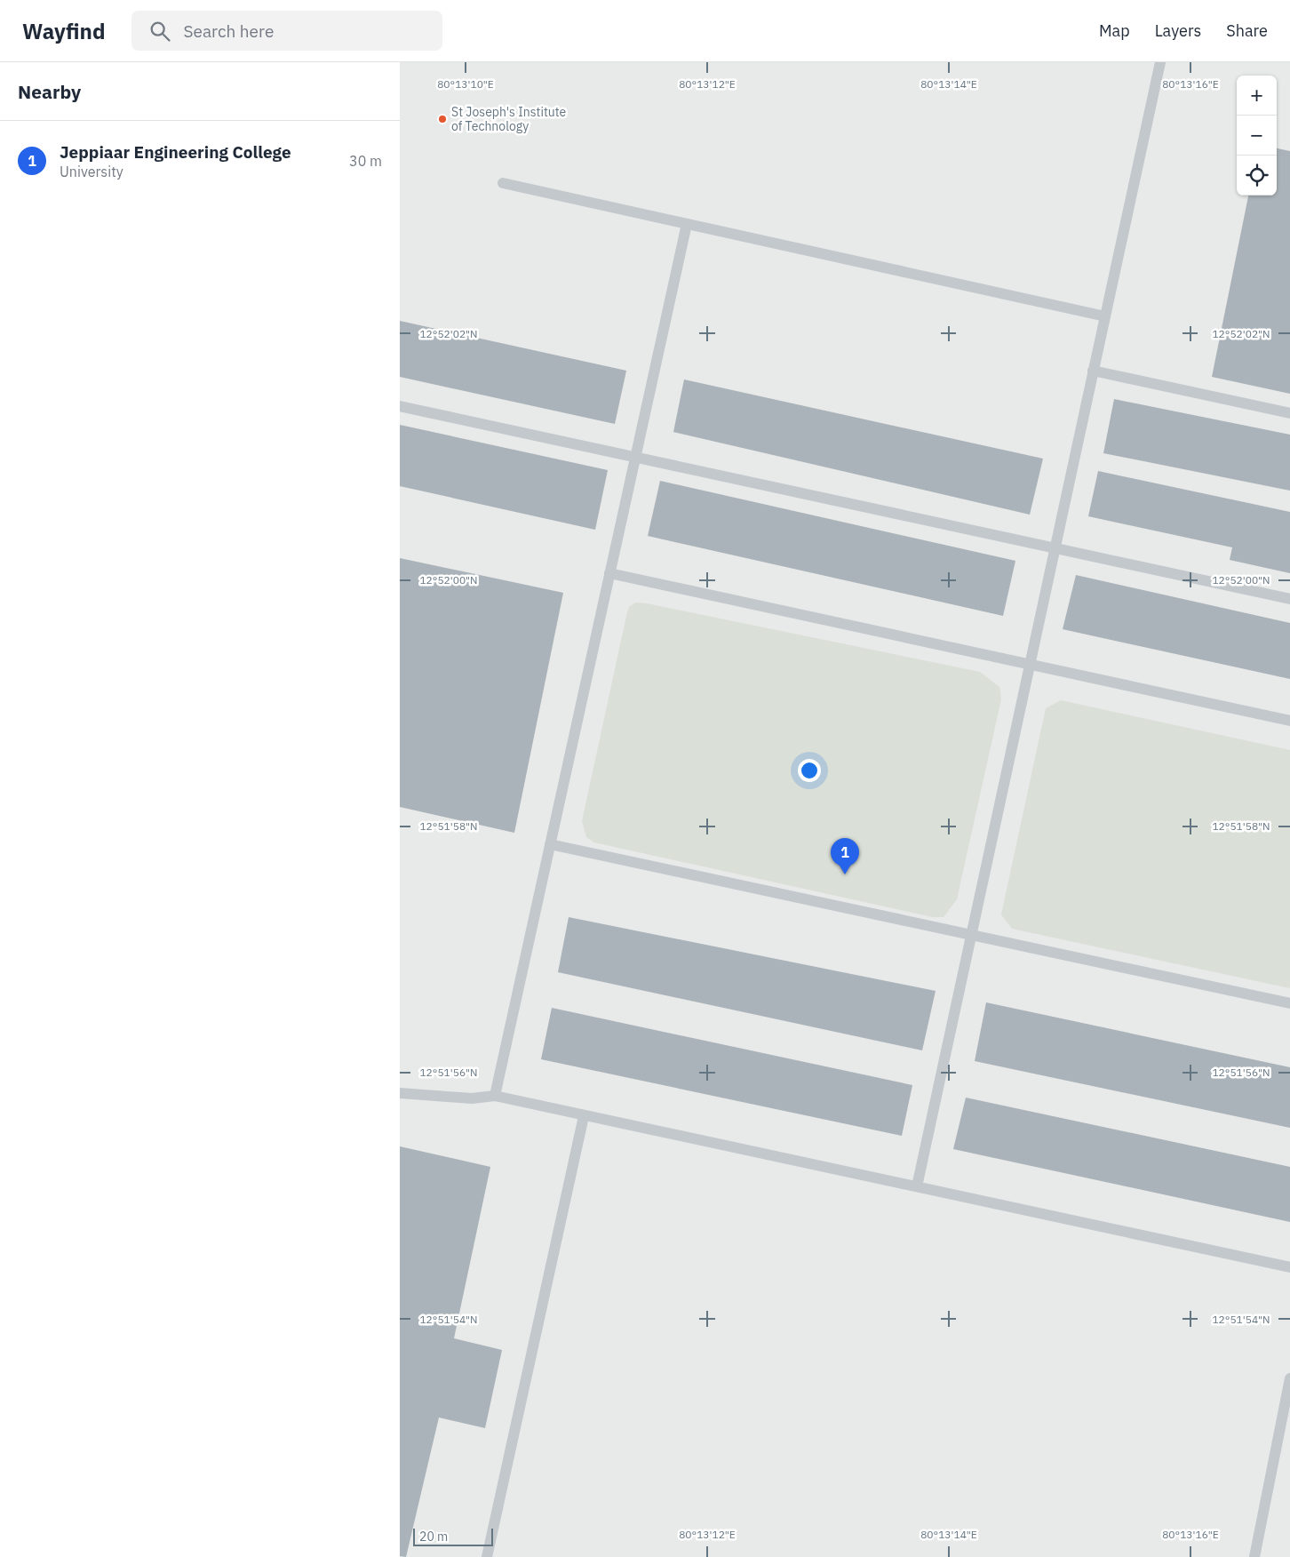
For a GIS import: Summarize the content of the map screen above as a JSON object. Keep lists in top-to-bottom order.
{
  "places": ["St Joseph's Institute of Technology"],
  "scale_bar": "20 m",
  "page": {
    "header": "Wayfind",
    "search": "Search here",
    "nav": ["Map", "Layers", "Share"],
    "heading": "Nearby",
    "map_buttons": ["+", "−"],
    "list": [
      {
        "mark": "1",
        "name": "Jeppiaar Engineering College",
        "note": "University",
        "value": "30 m"
      }
    ],
    "pins": "1",
    "scale": "20 m"
  },
  "coordinates": [
    "80°13'10\"E",
    "80°13'12\"E",
    "80°13'14\"E",
    "80°13'16\"E",
    "12°52'02\"N",
    "12°52'00\"N",
    "12°51'58\"N",
    "12°51'56\"N",
    "12°51'54\"N"
  ]
}
